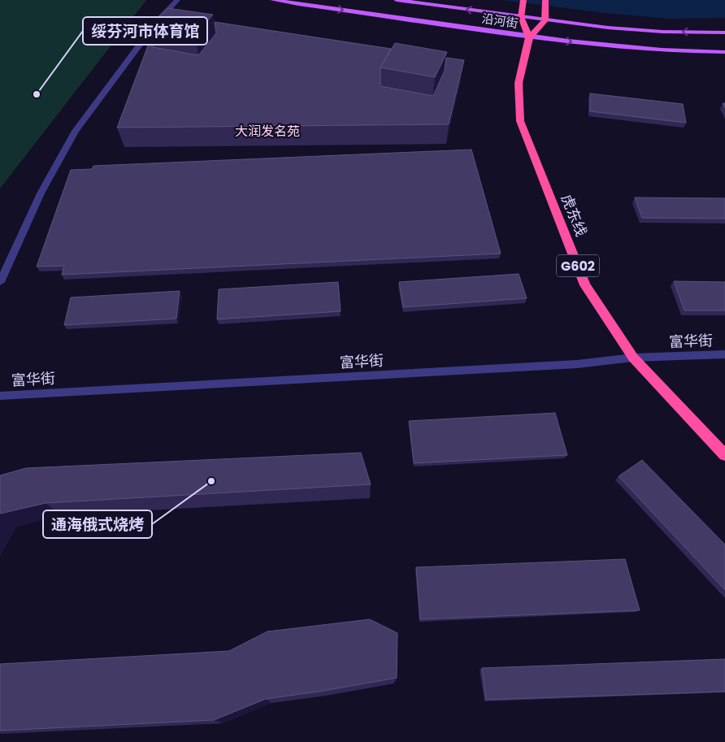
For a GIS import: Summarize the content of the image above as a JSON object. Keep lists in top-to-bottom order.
{
  "streets": {
    "highway": ["虎东线", "G602"],
    "main road": ["沿河街"],
    "street": ["富华街"]
  },
  "crossings": [
    ["沿河街", "虎东线"],
    ["沿河街", "G602"],
    ["虎东线", "G602"],
    ["虎东线", "富华街"]
  ],
  "districts": ["大润发名苑"],
  "places": ["绥芬河市体育馆", "通海俄式烧烤"]
}
